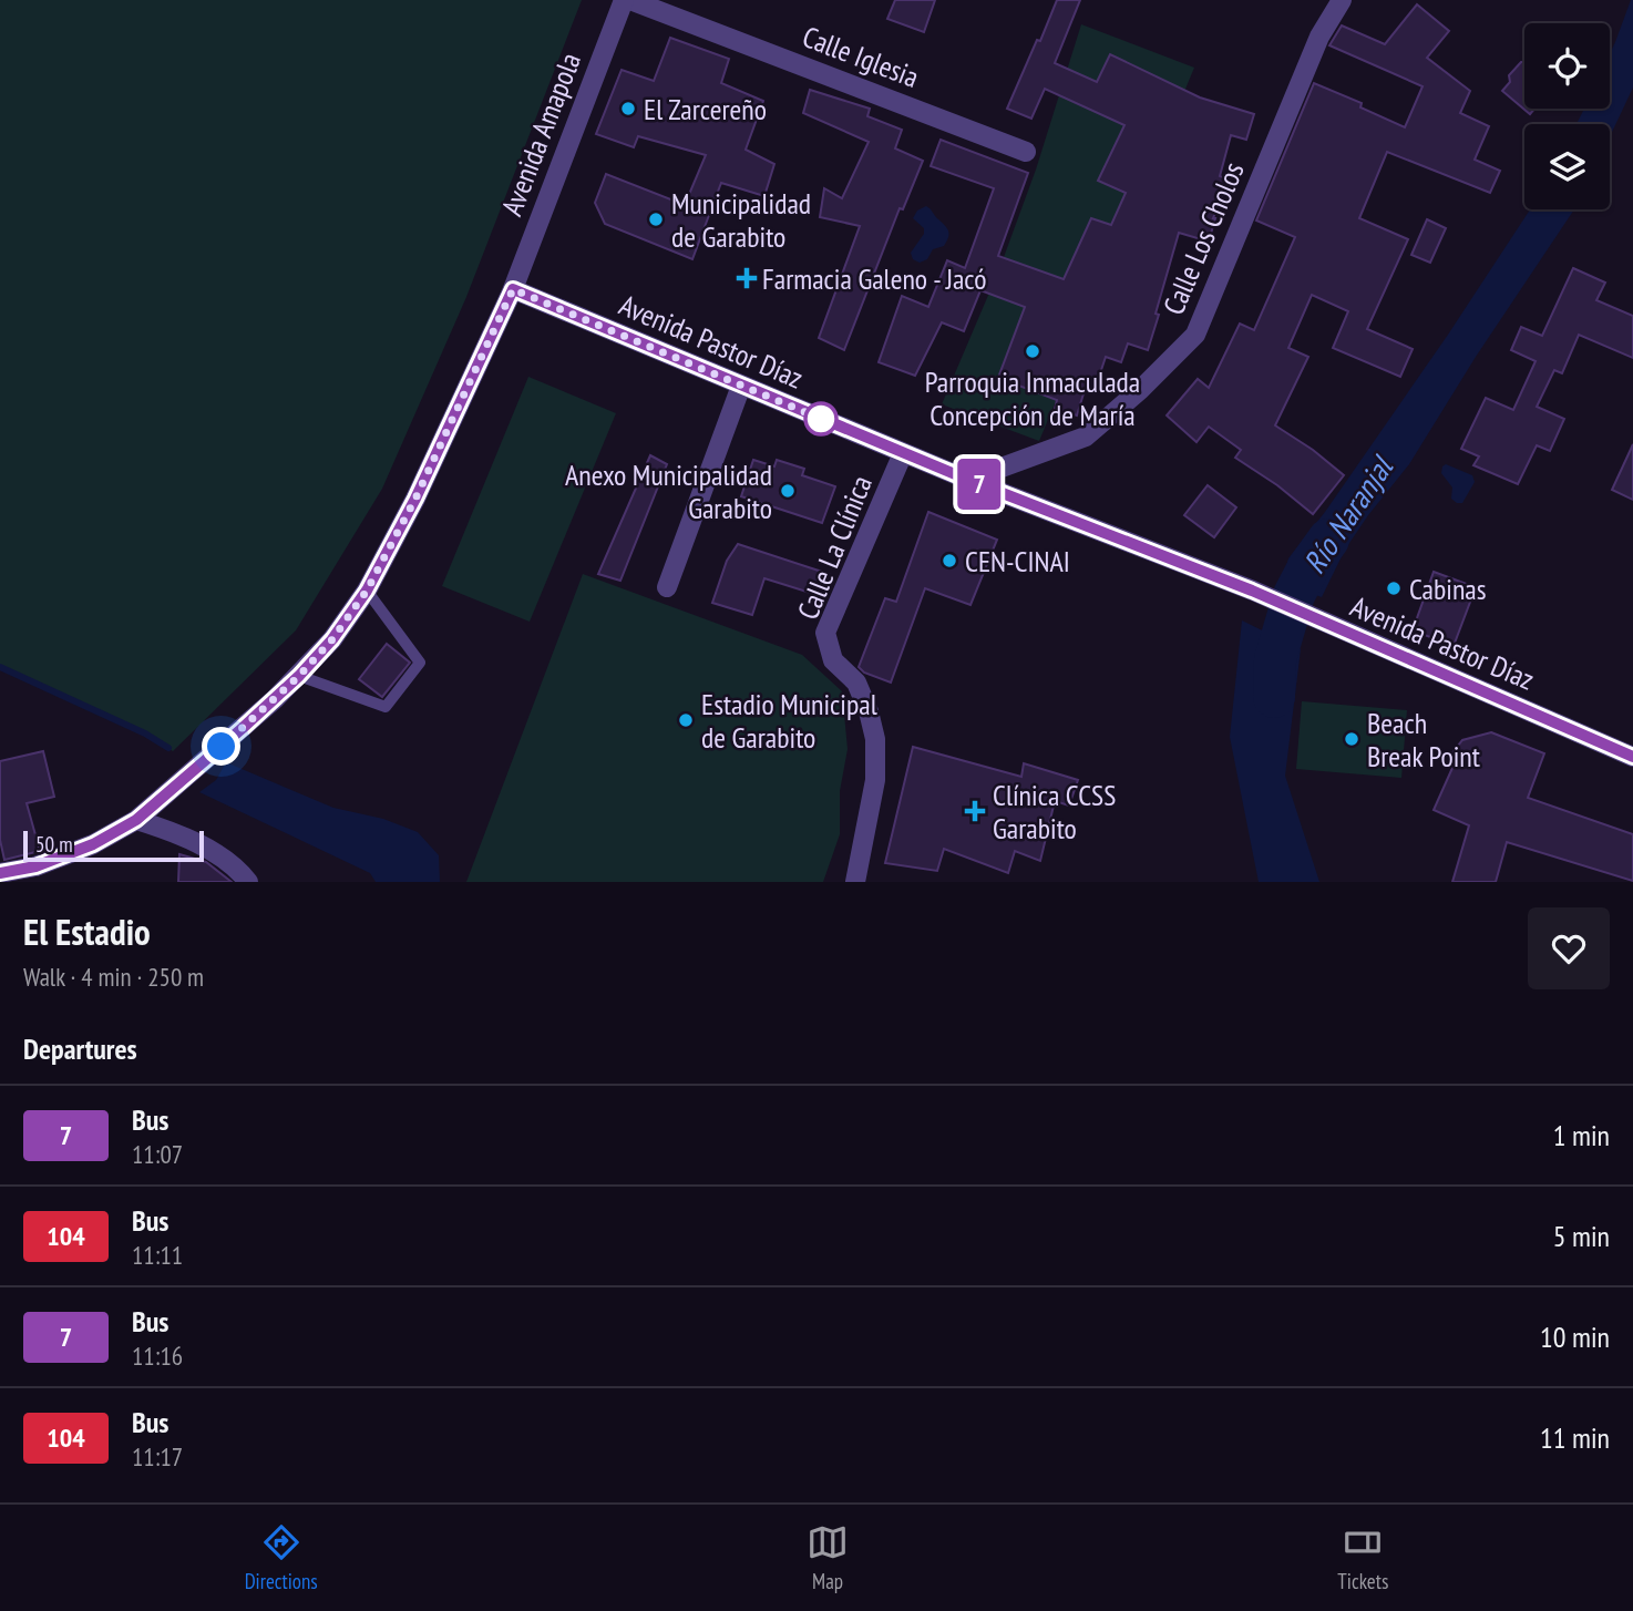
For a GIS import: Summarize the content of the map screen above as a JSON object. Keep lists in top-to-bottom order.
{
  "streets": {
    "street": [
      "Calle Iglesia",
      "Avenida Amapola",
      "Calle Los Cholos",
      "Avenida Pastor Díaz",
      "Calle La Clínica"
    ]
  },
  "crossings": [
    ["Avenida Amapola", "Avenida Pastor Díaz"],
    ["Calle Los Cholos", "Avenida Pastor Díaz"],
    ["Avenida Pastor Díaz", "Calle La Clínica"]
  ],
  "water": ["Río Naranjal"],
  "places": {
    "other": [
      "El Zarcereño",
      "Municipalidad de Garabito",
      "Parroquia Inmaculada Concepción de María",
      "Anexo Municipalidad Garabito",
      "CEN-CINAI",
      "Cabinas",
      "Estadio Municipal de Garabito",
      "Beach Break Point"
    ],
    "health": ["Farmacia Galeno - Jacó", "Clínica CCSS Garabito"]
  },
  "lines": ["bus line 7"],
  "scale_bar": "50 m",
  "page": {
    "on_map": "7",
    "scale": "50 m",
    "heading": [
      ["El Estadio", "Walk · 4 min · 250 m"],
      "Departures"
    ],
    "list": [
      {
        "mark": "7",
        "name": "Bus",
        "note": "11:07",
        "value": "1 min"
      },
      {
        "mark": "104",
        "name": "Bus",
        "note": "11:11",
        "value": "5 min"
      },
      {
        "mark": "7",
        "name": "Bus",
        "note": "11:16",
        "value": "10 min"
      },
      {
        "mark": "104",
        "name": "Bus",
        "note": "11:17",
        "value": "11 min"
      }
    ],
    "tabs": ["Directions", "Map", "Tickets"]
  }
}
